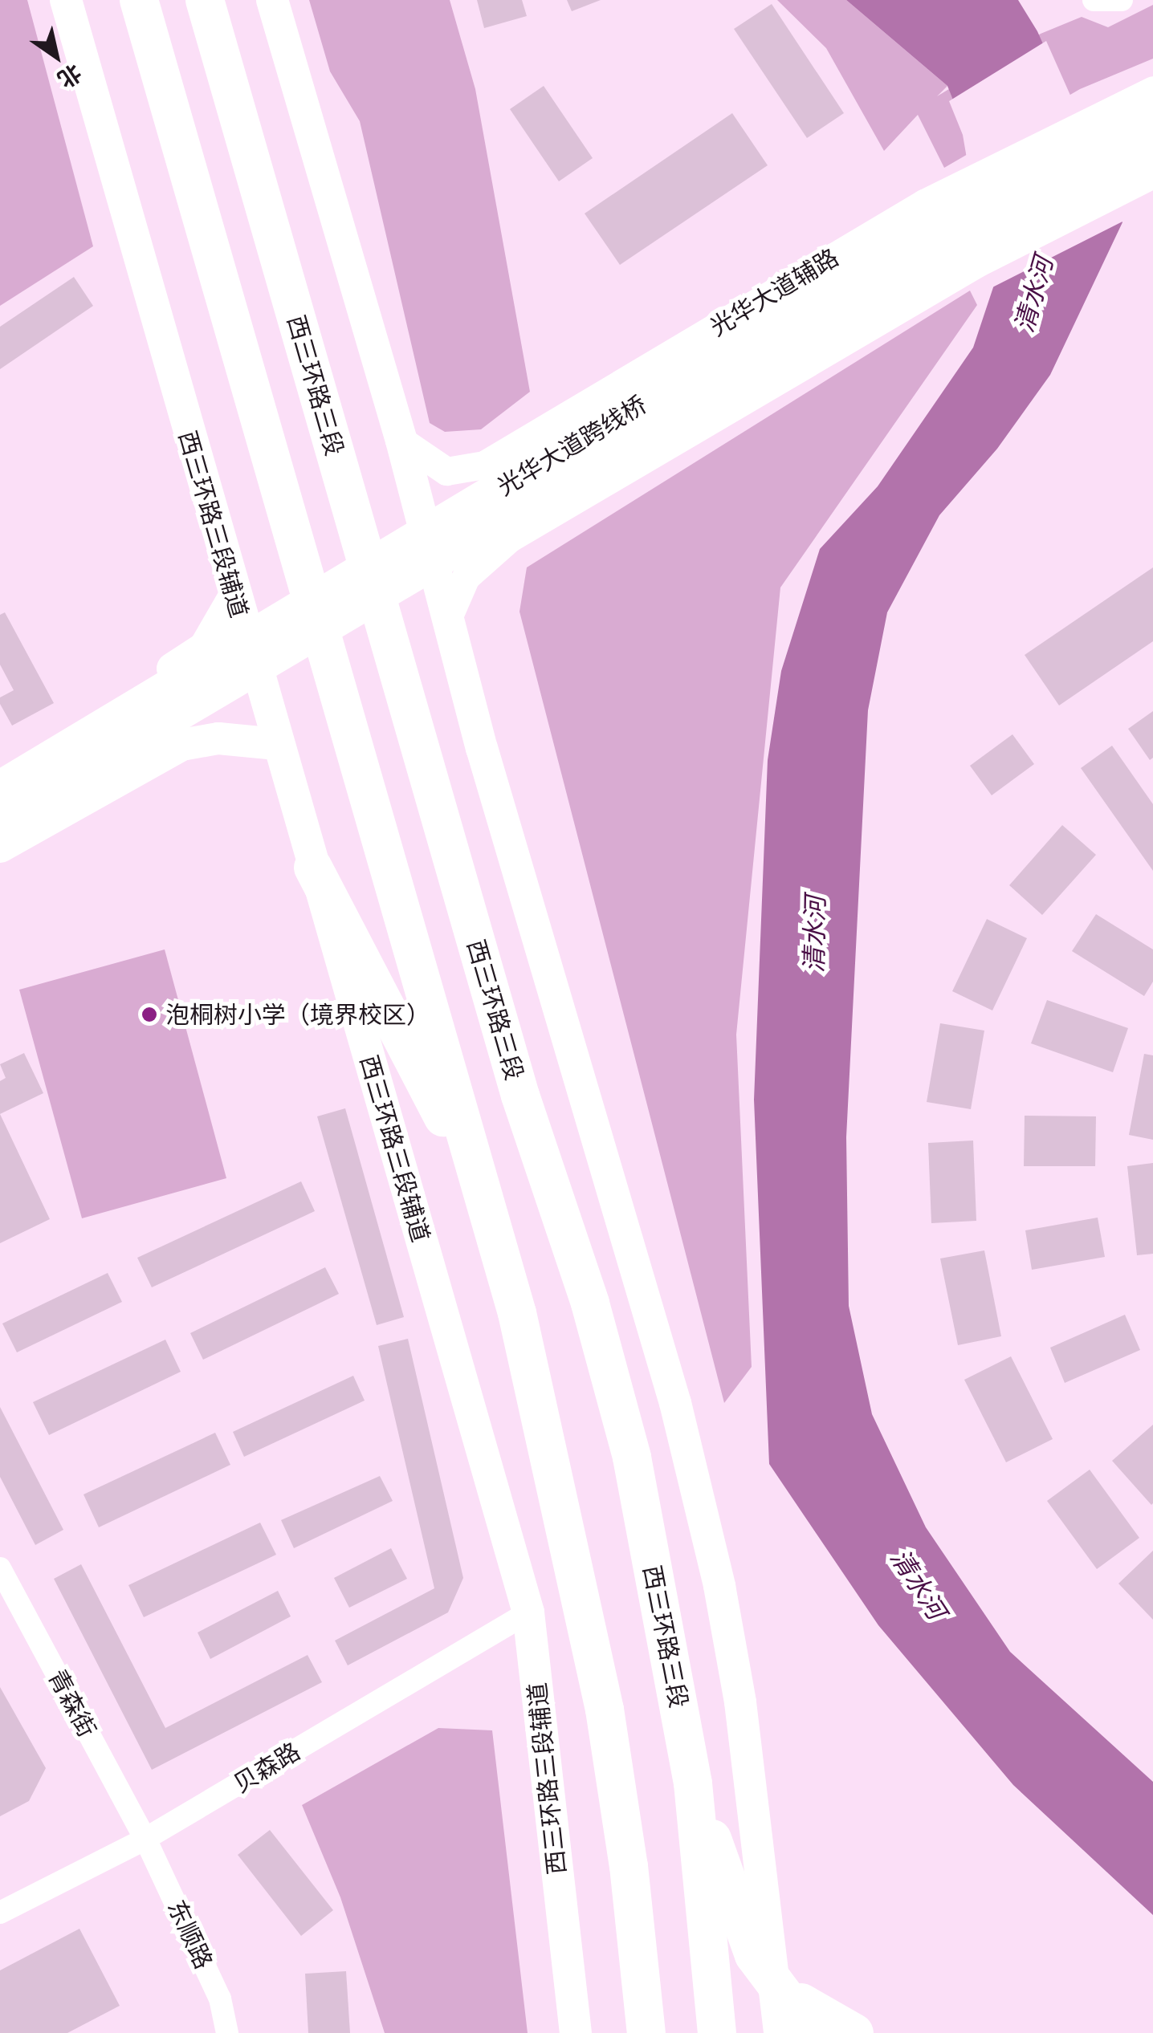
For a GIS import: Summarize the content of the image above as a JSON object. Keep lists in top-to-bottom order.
{
  "streets": {
    "highway": ["西三环路三段"],
    "main road": ["光华大道跨线桥", "西三环路三段辅道"],
    "street": [
      "光华大道辅路",
      "青森街",
      "贝森路",
      "东顺路"
    ]
  },
  "crossings": [
    ["西三环路三段辅道", "贝森路"],
    ["青森街", "贝森路"],
    ["青森街", "东顺路"],
    ["贝森路", "东顺路"]
  ],
  "water": ["清水河"],
  "places": ["泡桐树小学（境界校区）"],
  "north": "bottom right"
}
